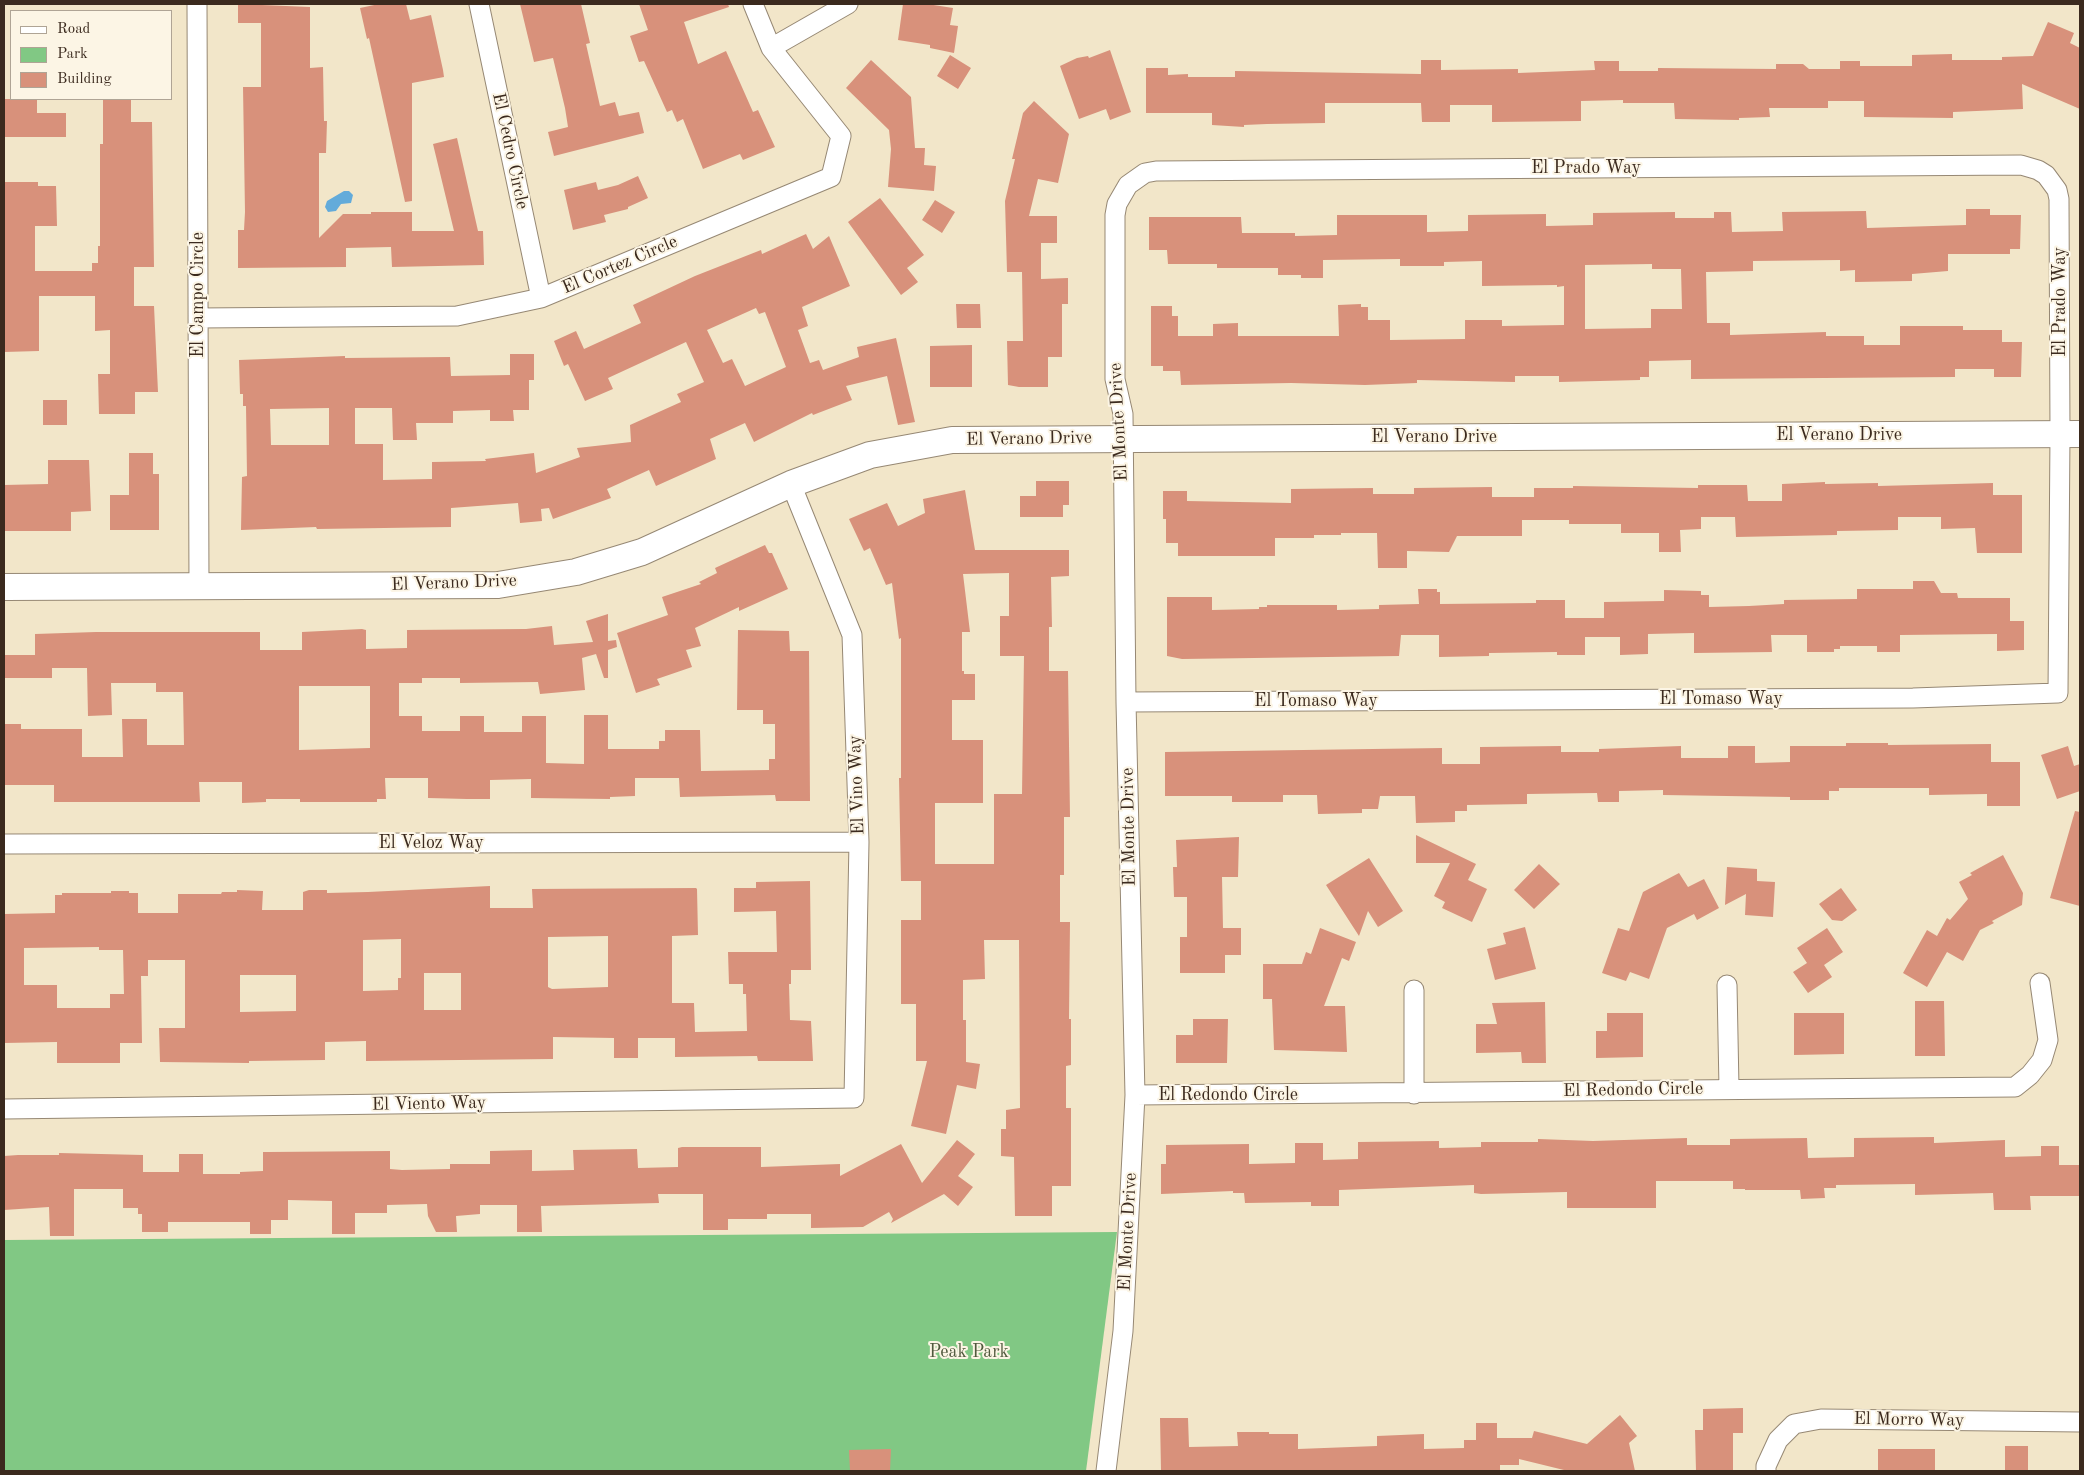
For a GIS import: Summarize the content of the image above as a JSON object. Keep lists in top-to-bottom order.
{
  "streets": {
    "street": [
      "El Cedro Circle",
      "El Prado Way",
      "El Cortez Circle",
      "El Campo Circle",
      "El Monte Drive",
      "El Verano Drive",
      "El Tomaso Way",
      "El Vino Way",
      "El Veloz Way",
      "El Redondo Circle",
      "El Viento Way",
      "El Morro Way"
    ]
  },
  "crossings": [
    ["El Cedro Circle", "El Cortez Circle"],
    ["El Prado Way", "El Monte Drive"],
    ["El Prado Way", "El Verano Drive"],
    ["El Prado Way", "El Tomaso Way"],
    ["El Cortez Circle", "El Campo Circle"],
    ["El Campo Circle", "El Verano Drive"],
    ["El Monte Drive", "El Verano Drive"],
    ["El Monte Drive", "El Tomaso Way"],
    ["El Monte Drive", "El Redondo Circle"],
    ["El Verano Drive", "El Tomaso Way"],
    ["El Verano Drive", "El Vino Way"],
    ["El Vino Way", "El Veloz Way"],
    ["El Vino Way", "El Viento Way"]
  ],
  "parks": ["Peak Park"],
  "legend": ["Road", "Park", "Building"]
}
